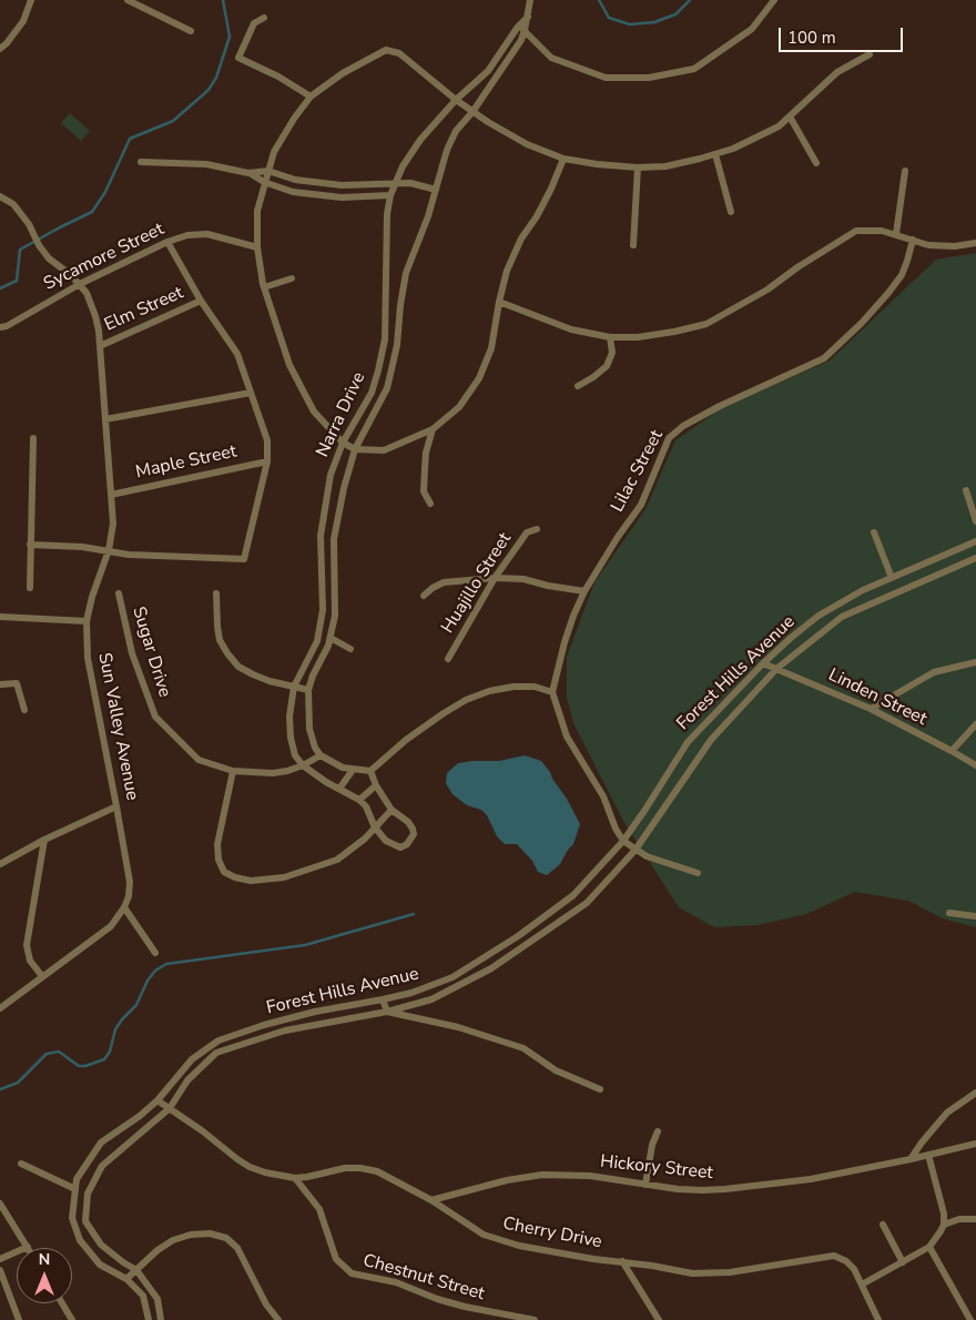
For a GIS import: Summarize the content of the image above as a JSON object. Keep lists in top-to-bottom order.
{
  "streets": {
    "street": [
      "Sycamore Street",
      "Elm Street",
      "Narra Drive",
      "Maple Street",
      "Lilac Street",
      "Huajillo Street",
      "Sugar Drive",
      "Forest Hills Avenue",
      "Linden Street",
      "Sun Valley Avenue",
      "Hickory Street",
      "Cherry Drive",
      "Chestnut Street"
    ]
  },
  "crossings": [
    ["Sycamore Street", "Sun Valley Avenue"],
    ["Elm Street", "Sun Valley Avenue"],
    ["Narra Drive", "Sugar Drive"],
    ["Maple Street", "Sun Valley Avenue"],
    ["Forest Hills Avenue", "Linden Street"],
    ["Forest Hills Avenue", "Cherry Drive"],
    ["Hickory Street", "Cherry Drive"],
    ["Cherry Drive", "Chestnut Street"]
  ],
  "scale_bar": "100 m",
  "north": "top"
}
